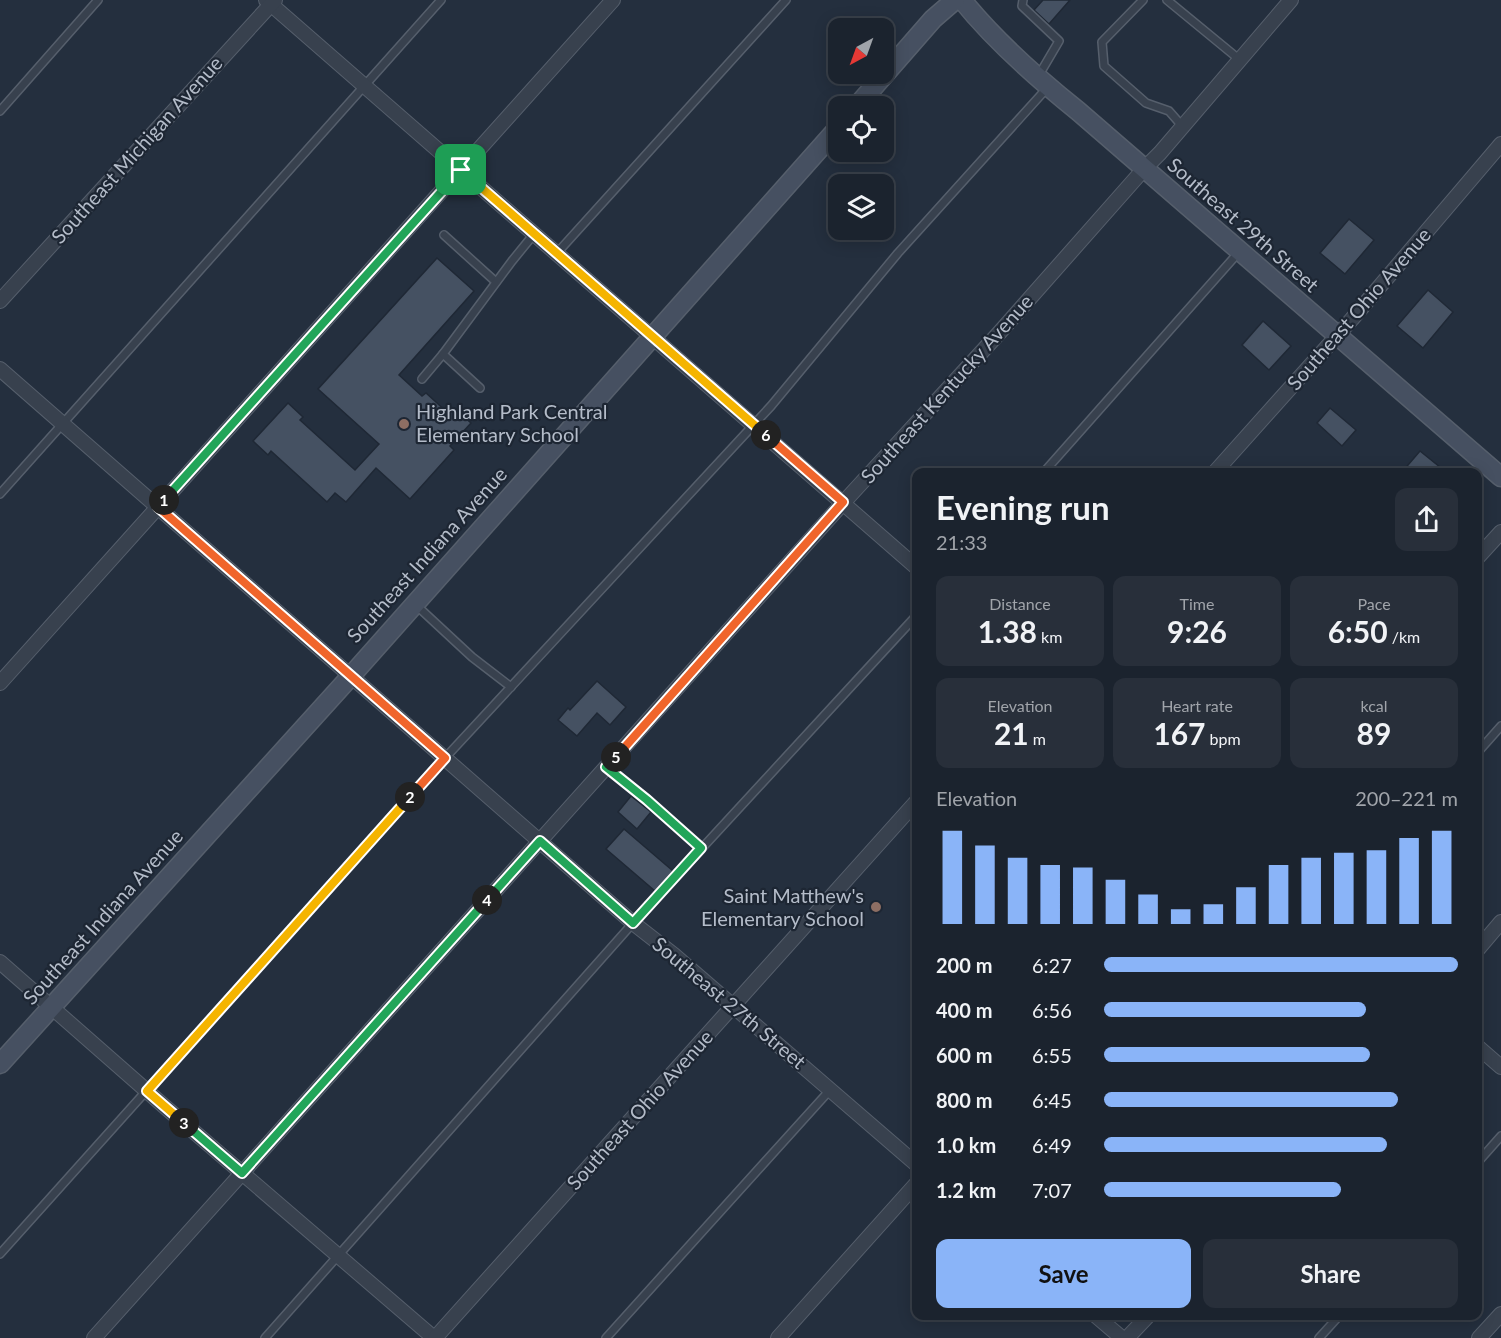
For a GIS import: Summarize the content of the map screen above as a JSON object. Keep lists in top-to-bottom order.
{
  "streets": {
    "street": [
      "Southeast Michigan Avenue",
      "Southeast 29th Street",
      "Southeast Ohio Avenue",
      "Southeast Kentucky Avenue",
      "Southeast Indiana Avenue",
      "Southeast 27th Street"
    ]
  },
  "crossings": [
    ["Southeast 29th Street", "Southeast Ohio Avenue"],
    ["Southeast 29th Street", "Southeast Kentucky Avenue"],
    ["Southeast Ohio Avenue", "Southeast 27th Street"],
    ["Southeast Kentucky Avenue", "Southeast 27th Street"],
    ["Southeast Indiana Avenue", "Southeast 27th Street"]
  ],
  "places": ["Highland Park Central Elementary School", "Saint Matthew's Elementary School"],
  "north": "bottom left",
  "page": {
    "pins": [
      "6",
      "1",
      "5",
      "2",
      "4",
      "3"
    ],
    "heading": ["Evening run", "21:33"],
    "stats": [
      ["Distance", "1.38 km"],
      ["Time", "9:26"],
      ["Pace", "6:50 /km"],
      ["Elevation", "21 m"],
      ["Heart rate", "167 bpm"],
      ["kcal", "89"]
    ],
    "chart": ["Elevation", "200–221 m"],
    "list": [
      {
        "name": "200 m",
        "note": "6:27"
      },
      {
        "name": "400 m",
        "note": "6:56"
      },
      {
        "name": "600 m",
        "note": "6:55"
      },
      {
        "name": "800 m",
        "note": "6:45"
      },
      {
        "name": "1.0 km",
        "note": "6:49"
      },
      {
        "name": "1.2 km",
        "note": "7:07"
      }
    ],
    "buttons": ["Save", "Share"]
  }
}
